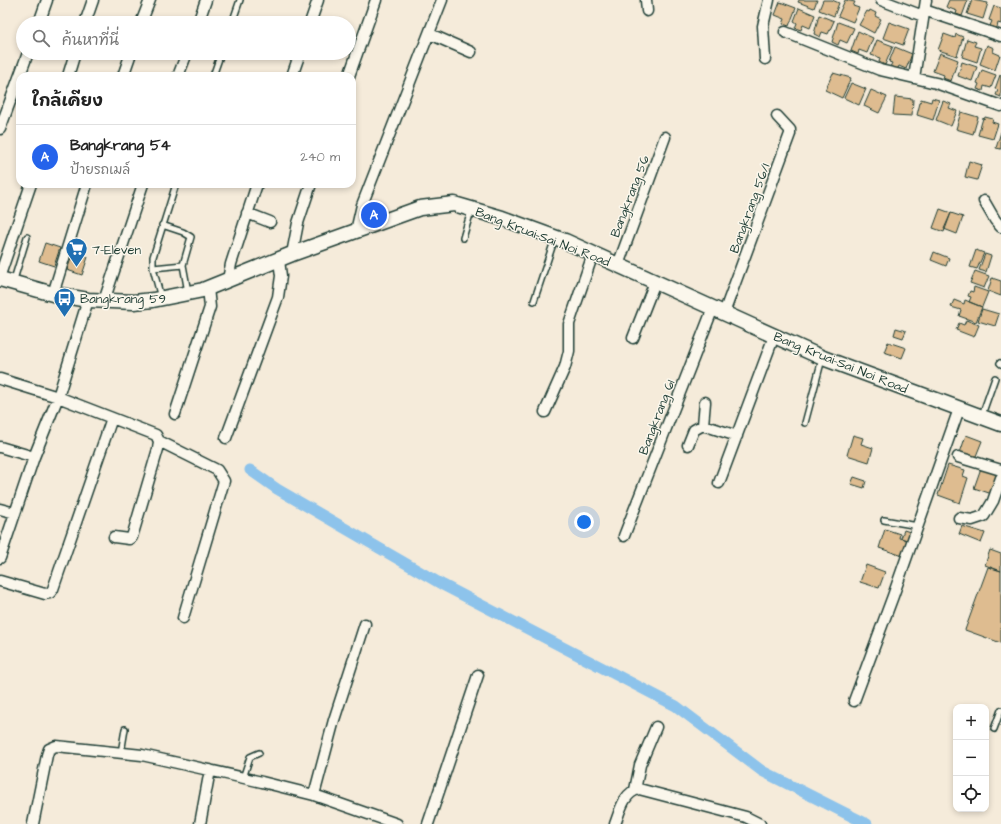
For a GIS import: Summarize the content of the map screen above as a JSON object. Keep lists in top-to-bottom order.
{
  "streets": {
    "main road": ["Bang Kruai-Sai Noi Road"],
    "street": ["Bangkrang 56", "Bangkrang 56/1", "Bangkrang 61"]
  },
  "crossings": [
    ["Bangkrang 56", "Bang Kruai-Sai Noi Road"],
    ["Bangkrang 56/1", "Bang Kruai-Sai Noi Road"],
    ["Bangkrang 56/1", "Bangkrang 61"],
    ["Bang Kruai-Sai Noi Road", "Bangkrang 61"]
  ],
  "places": {
    "supermarket": ["7-Eleven"],
    "bus stop": ["Bangkrang 59"]
  },
  "page": {
    "search": "ค้นหาที่นี่",
    "heading": "ใกล้เคียง",
    "list": [
      {
        "mark": "A",
        "name": "Bangkrang 54",
        "note": "ป้ายรถเมล์",
        "value": "240 m"
      }
    ],
    "pins": "A",
    "map_buttons": ["+", "−"]
  }
}
